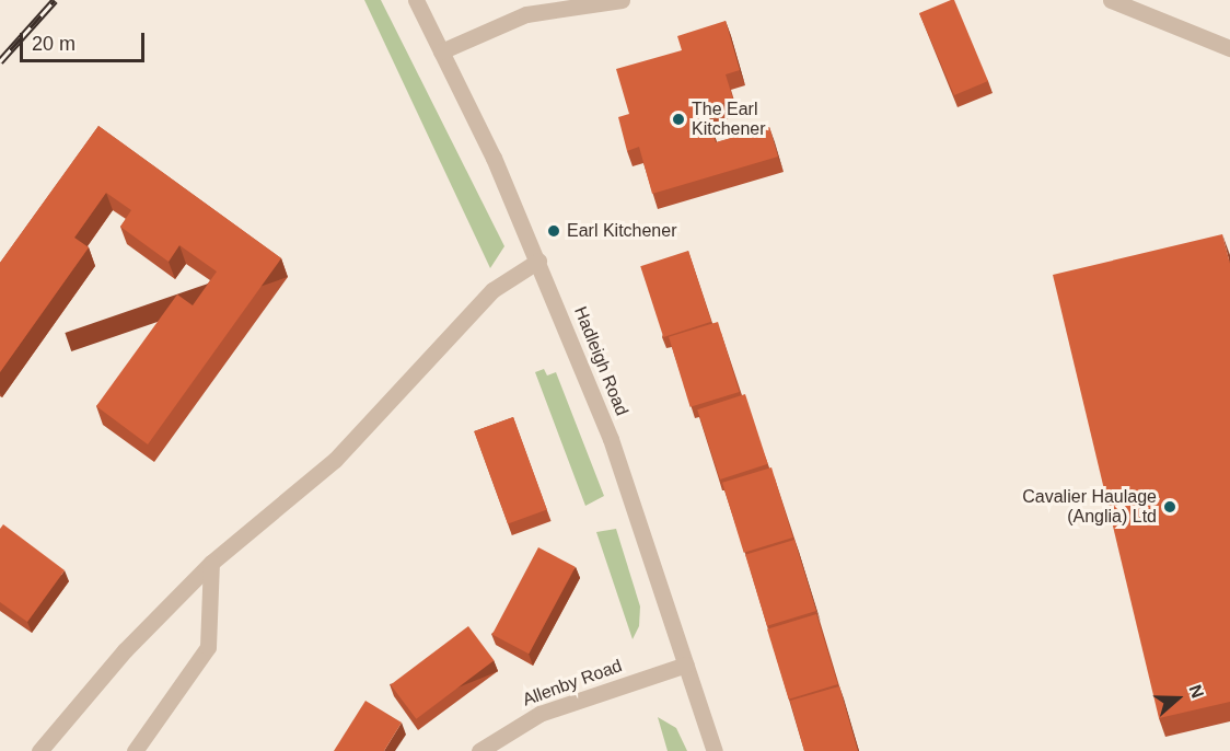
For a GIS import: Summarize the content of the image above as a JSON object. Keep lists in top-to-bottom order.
{
  "streets": {
    "street": ["Hadleigh Road", "Allenby Road"]
  },
  "crossings": [
    ["Hadleigh Road", "Allenby Road"]
  ],
  "places": ["The Earl Kitchener", "Earl Kitchener", "Cavalier Haulage (Anglia) Ltd"],
  "scale_bar": "20 m",
  "north": "right"
}
